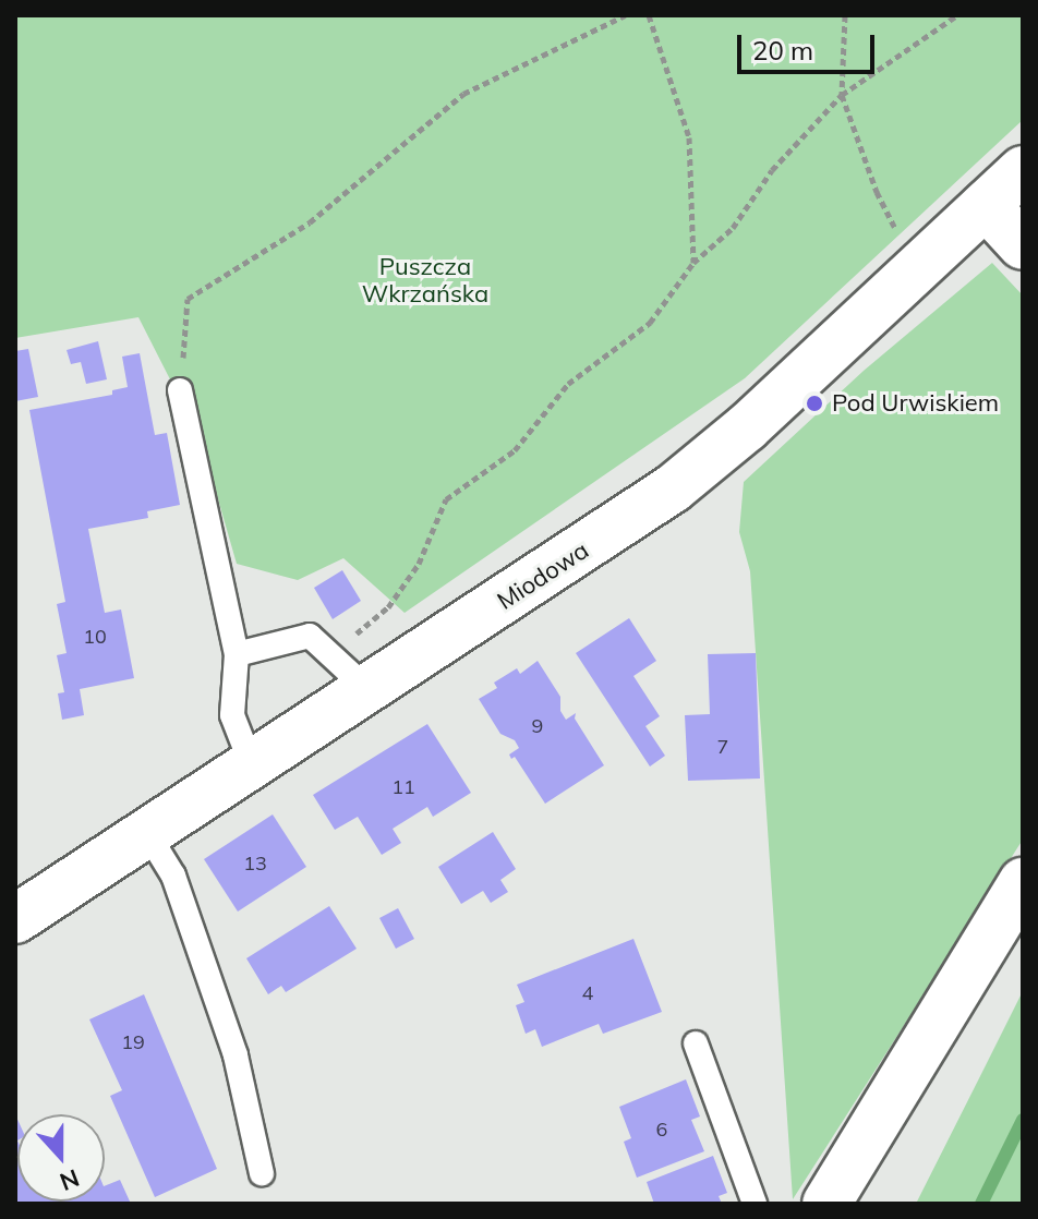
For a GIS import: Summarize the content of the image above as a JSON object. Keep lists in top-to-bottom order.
{
  "streets": {
    "street": ["Miodowa"]
  },
  "parks": ["Puszcza Wkrzańska"],
  "places": ["Pod Urwiskiem"],
  "house_numbers": [
    "10",
    "9",
    "7",
    "11",
    "13",
    "4",
    "19",
    "6"
  ],
  "scale_bar": "20 m",
  "north": "bottom"
}
